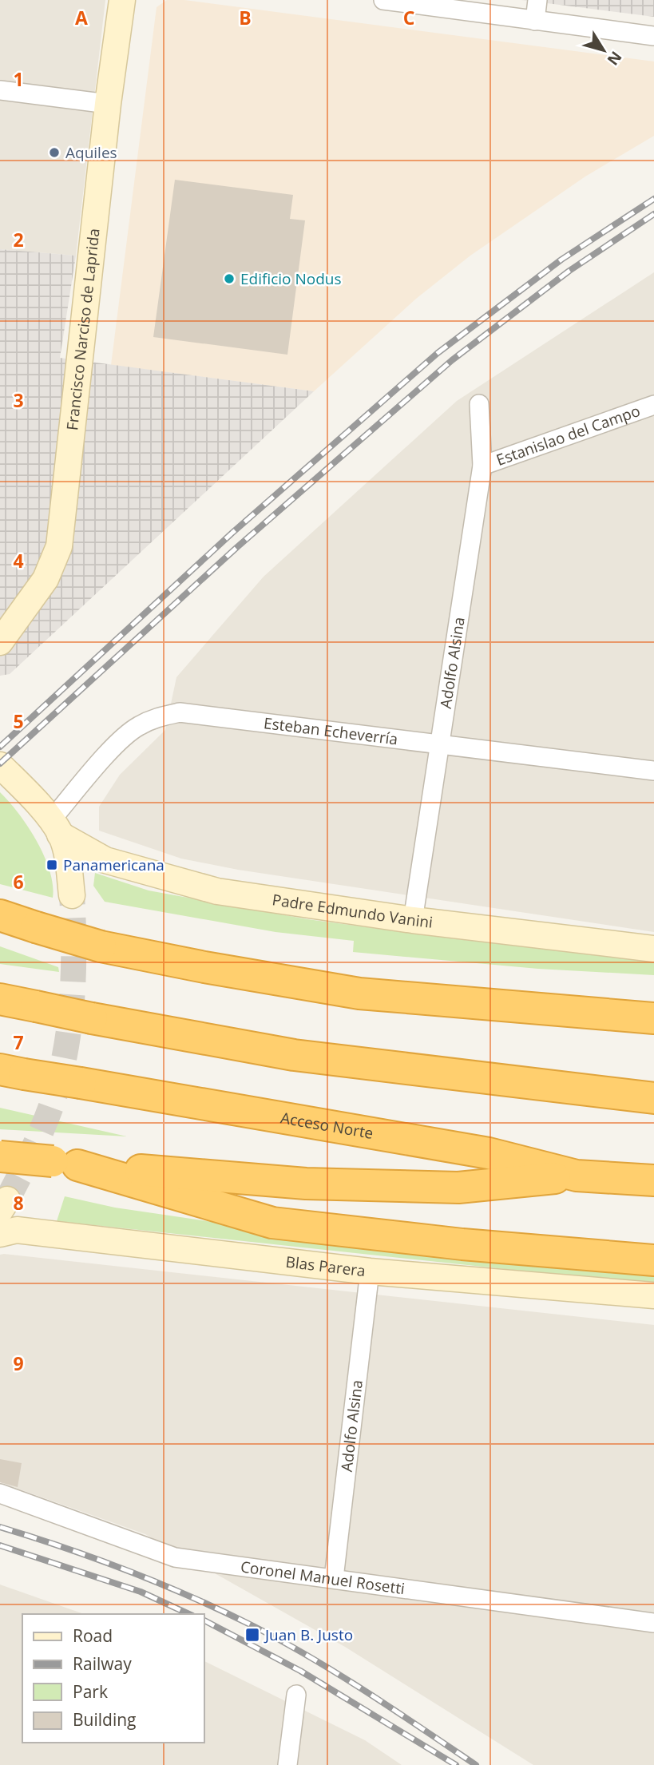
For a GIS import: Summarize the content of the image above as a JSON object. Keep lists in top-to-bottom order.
{
  "streets": {
    "highway": ["Acceso Norte"],
    "street": [
      "Francisco Narciso de Laprida",
      "Estanislao del Campo",
      "Adolfo Alsina",
      "Esteban Echeverría",
      "Padre Edmundo Vanini",
      "Blas Parera",
      "Coronel Manuel Rosetti"
    ]
  },
  "crossings": [
    ["Estanislao del Campo", "Adolfo Alsina"],
    ["Adolfo Alsina", "Esteban Echeverría"],
    ["Adolfo Alsina", "Padre Edmundo Vanini"],
    ["Adolfo Alsina", "Blas Parera"],
    ["Adolfo Alsina", "Coronel Manuel Rosetti"],
    ["Esteban Echeverría", "Padre Edmundo Vanini"]
  ],
  "places": {
    "other": ["Aquiles", "Edificio Nodus"],
    "transit": ["Panamericana", "Juan B. Justo"]
  },
  "legend": [
    "Road",
    "Railway",
    "Park",
    "Building"
  ],
  "north": "bottom right",
  "grid": {
    "columns": ["A", "B", "C"],
    "rows": [
      "1",
      "2",
      "3",
      "4",
      "5",
      "6",
      "7",
      "8",
      "9"
    ]
  }
}
